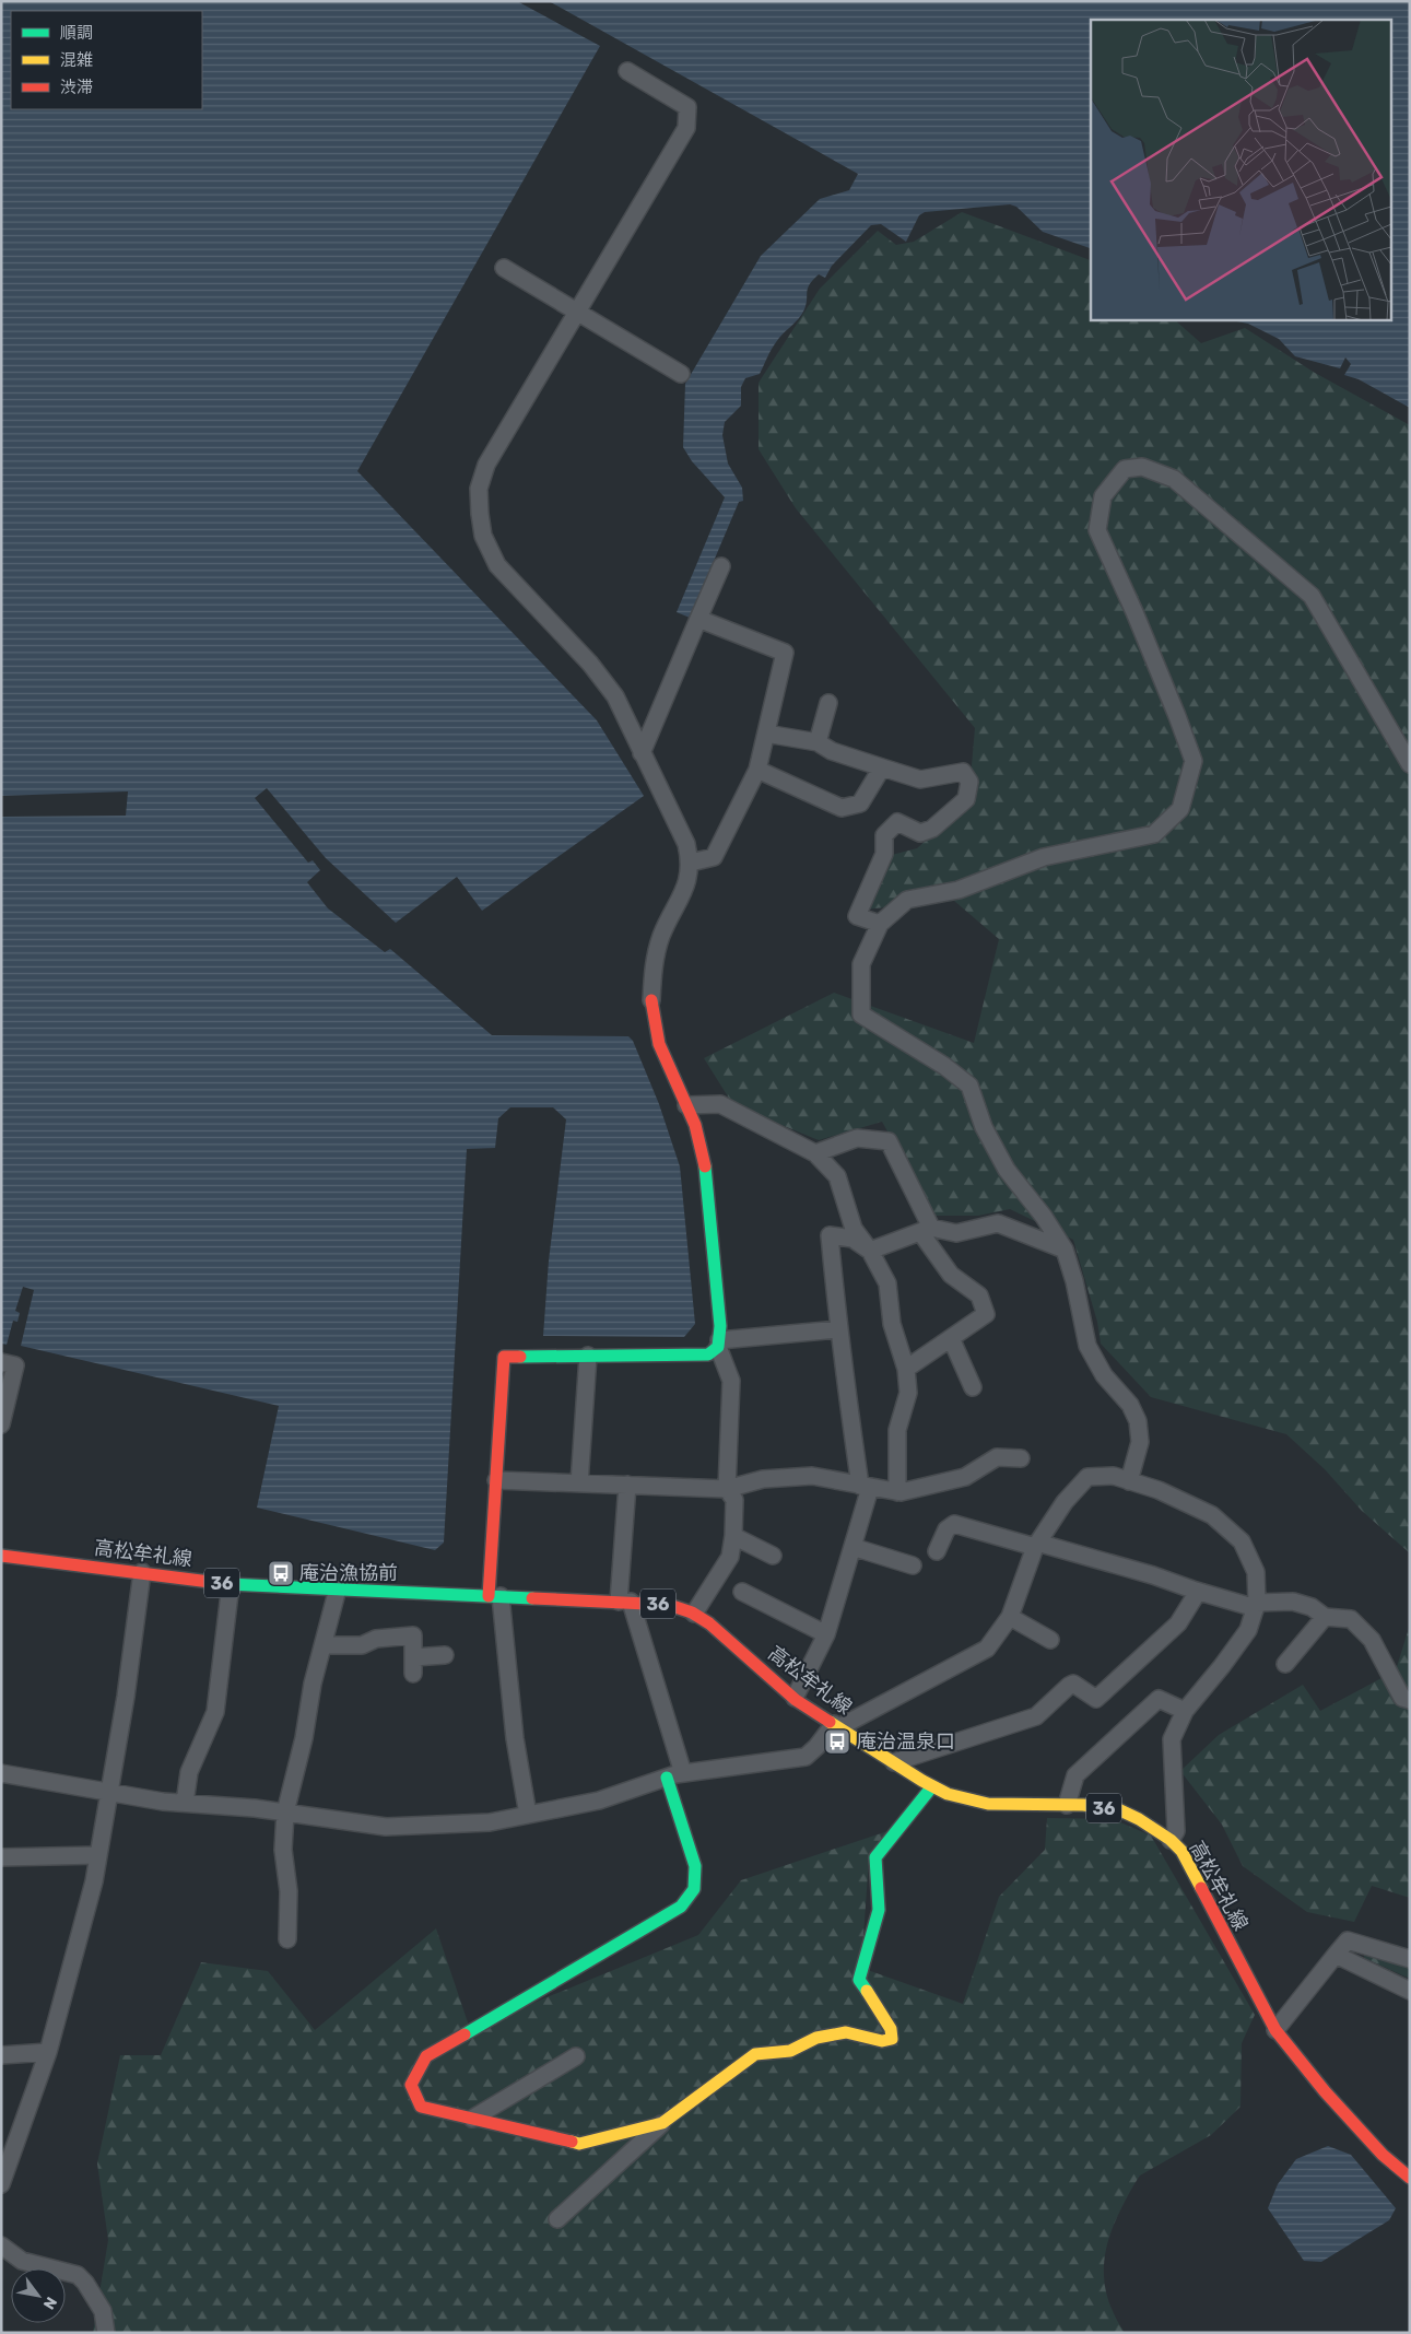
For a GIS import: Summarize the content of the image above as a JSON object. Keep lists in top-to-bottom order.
{
  "streets": {
    "street": ["高松牟礼線", "36"]
  },
  "places": {
    "bus stop": ["庵治漁協前", "庵治温泉口"]
  },
  "legend": ["順調", "混雑", "渋滞"],
  "north": "bottom right"
}
